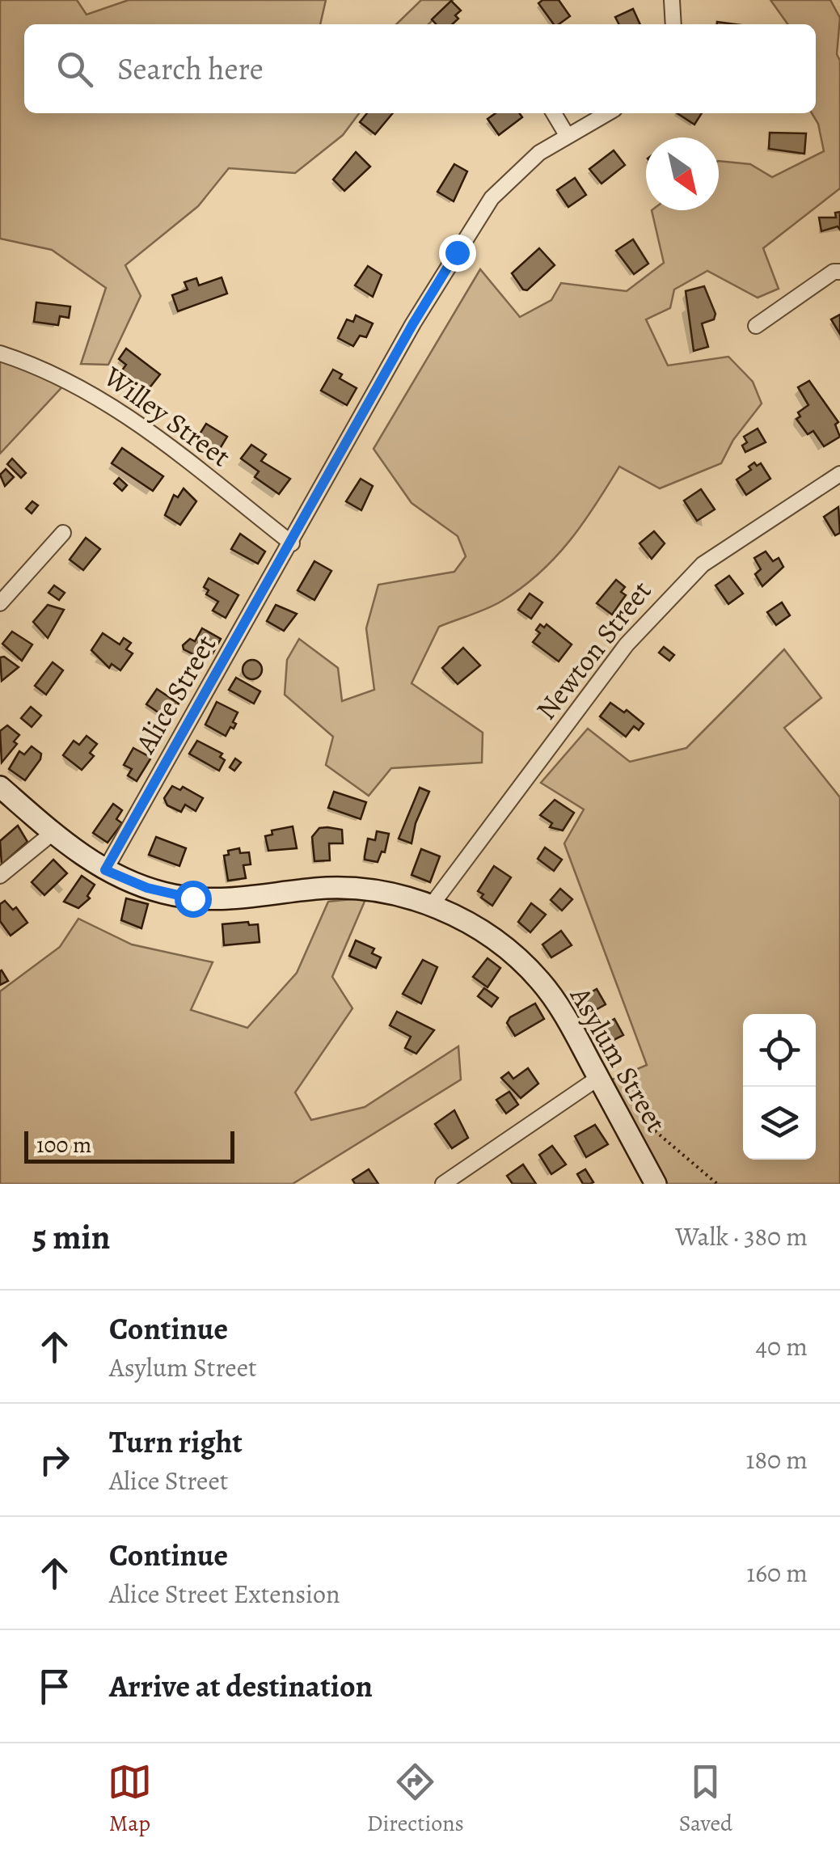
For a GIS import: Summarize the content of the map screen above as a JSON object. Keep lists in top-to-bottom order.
{
  "streets": {
    "street": [
      "Willey Street",
      "Newton Street",
      "Alice Street",
      "Asylum Street"
    ]
  },
  "crossings": [
    ["Willey Street", "Alice Street"],
    ["Newton Street", "Asylum Street"],
    ["Alice Street", "Asylum Street"]
  ],
  "scale_bar": "100 m",
  "north": "bottom right",
  "page": {
    "search": "Search here",
    "scale": "100 m",
    "heading": ["5 min", "Walk · 380 m"],
    "list": [
      ["Continue", "Asylum Street", "40 m"],
      ["Turn right", "Alice Street", "180 m"],
      ["Continue", "Alice Street Extension", "160 m"],
      "Arrive at destination"
    ],
    "nav": ["Map", "Directions", "Saved"]
  }
}
